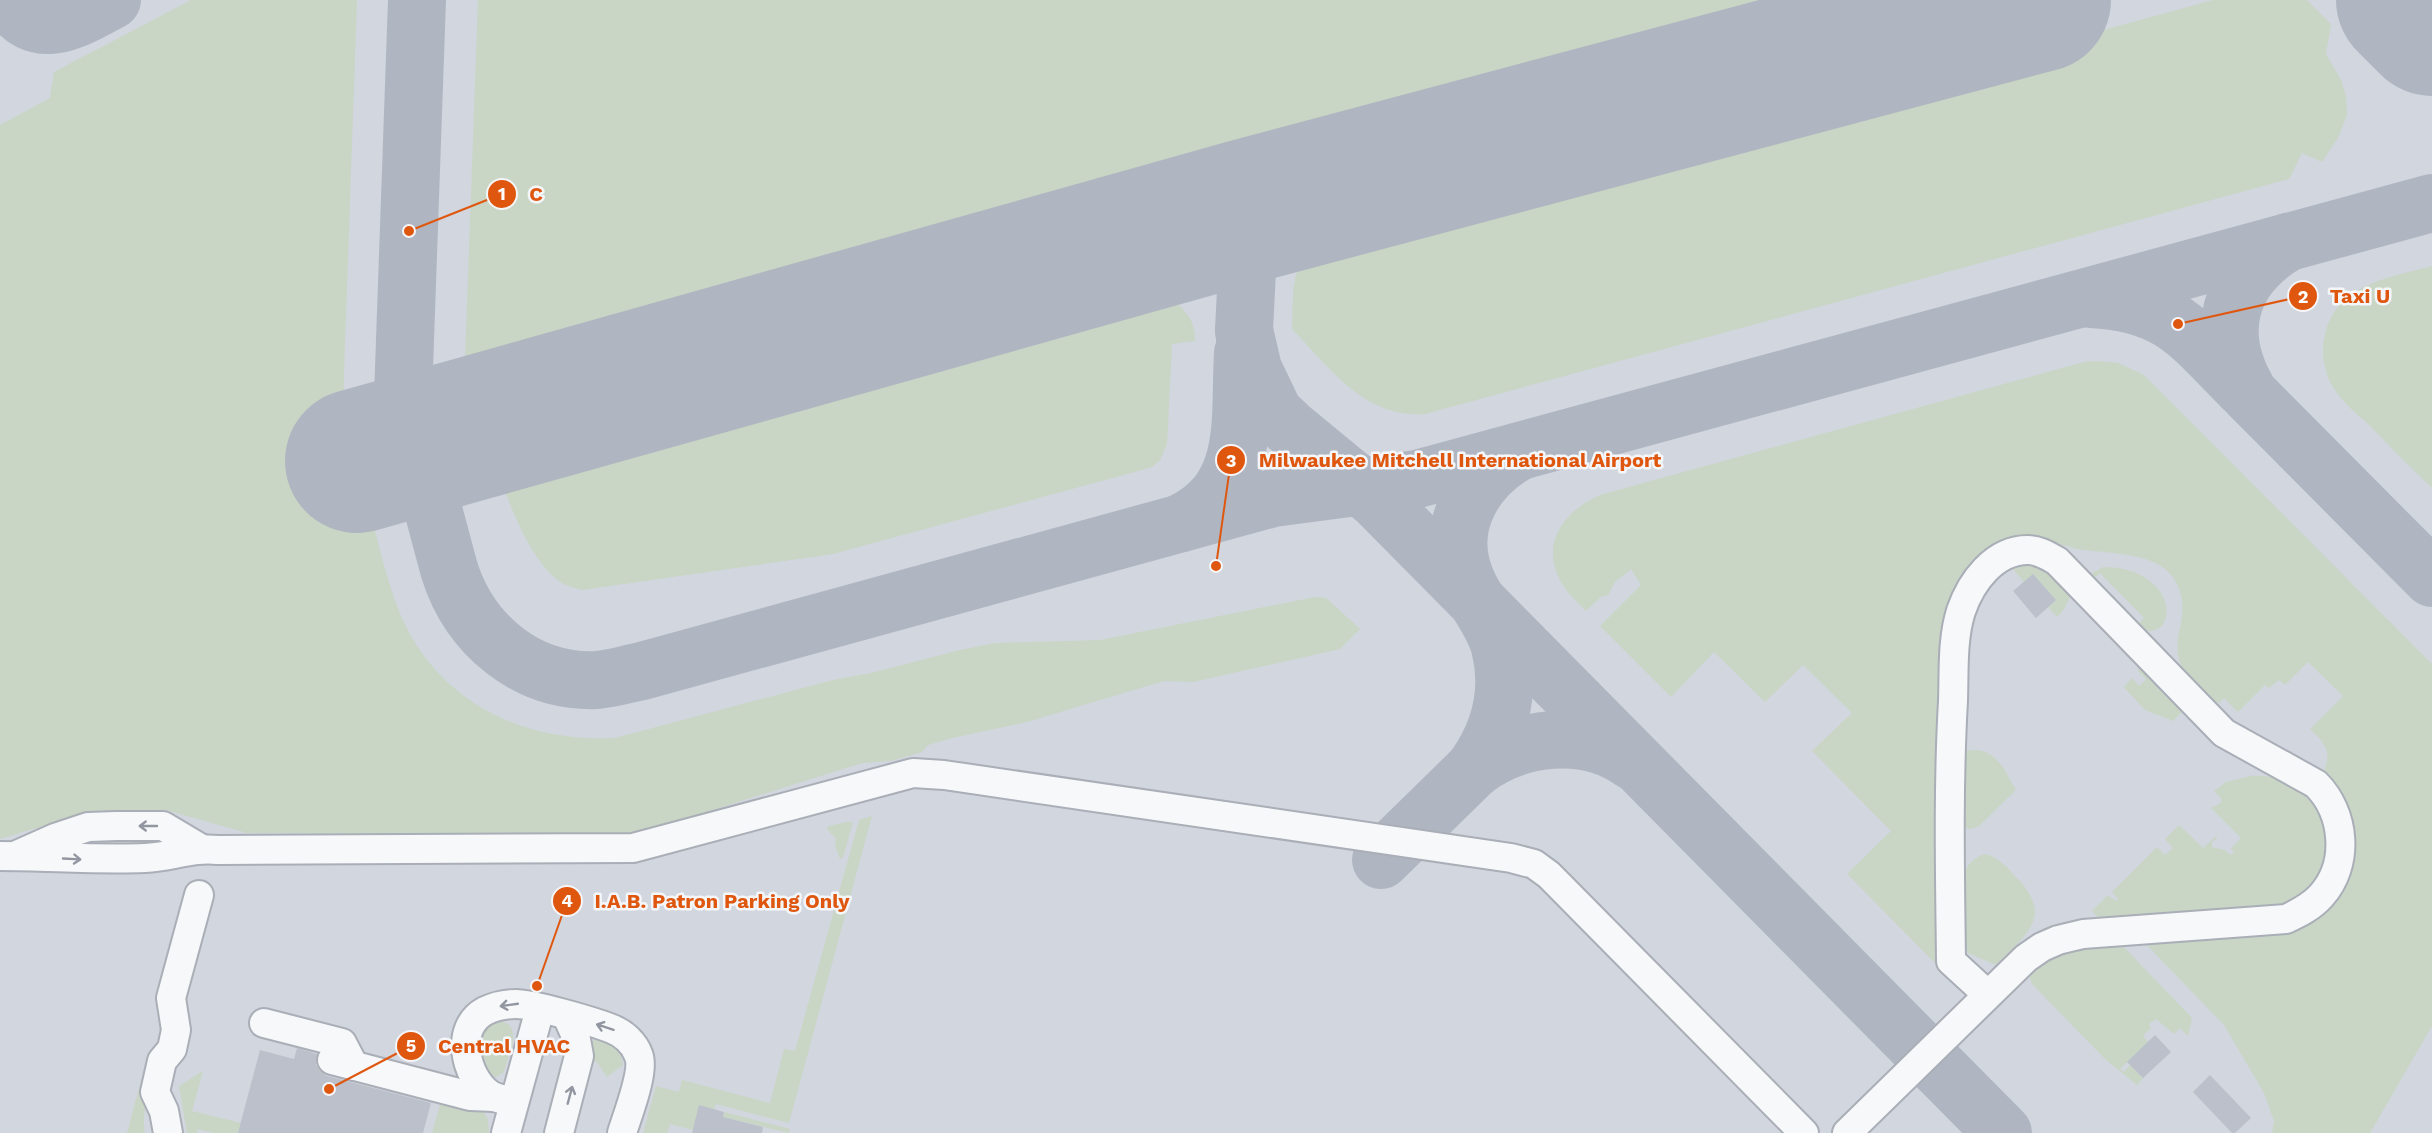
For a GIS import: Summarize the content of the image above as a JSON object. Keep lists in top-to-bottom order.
{
  "places": [
    "C",
    "Taxi U",
    "Milwaukee Mitchell International Airport",
    "I.A.B. Patron Parking Only",
    "Central HVAC"
  ]
}
